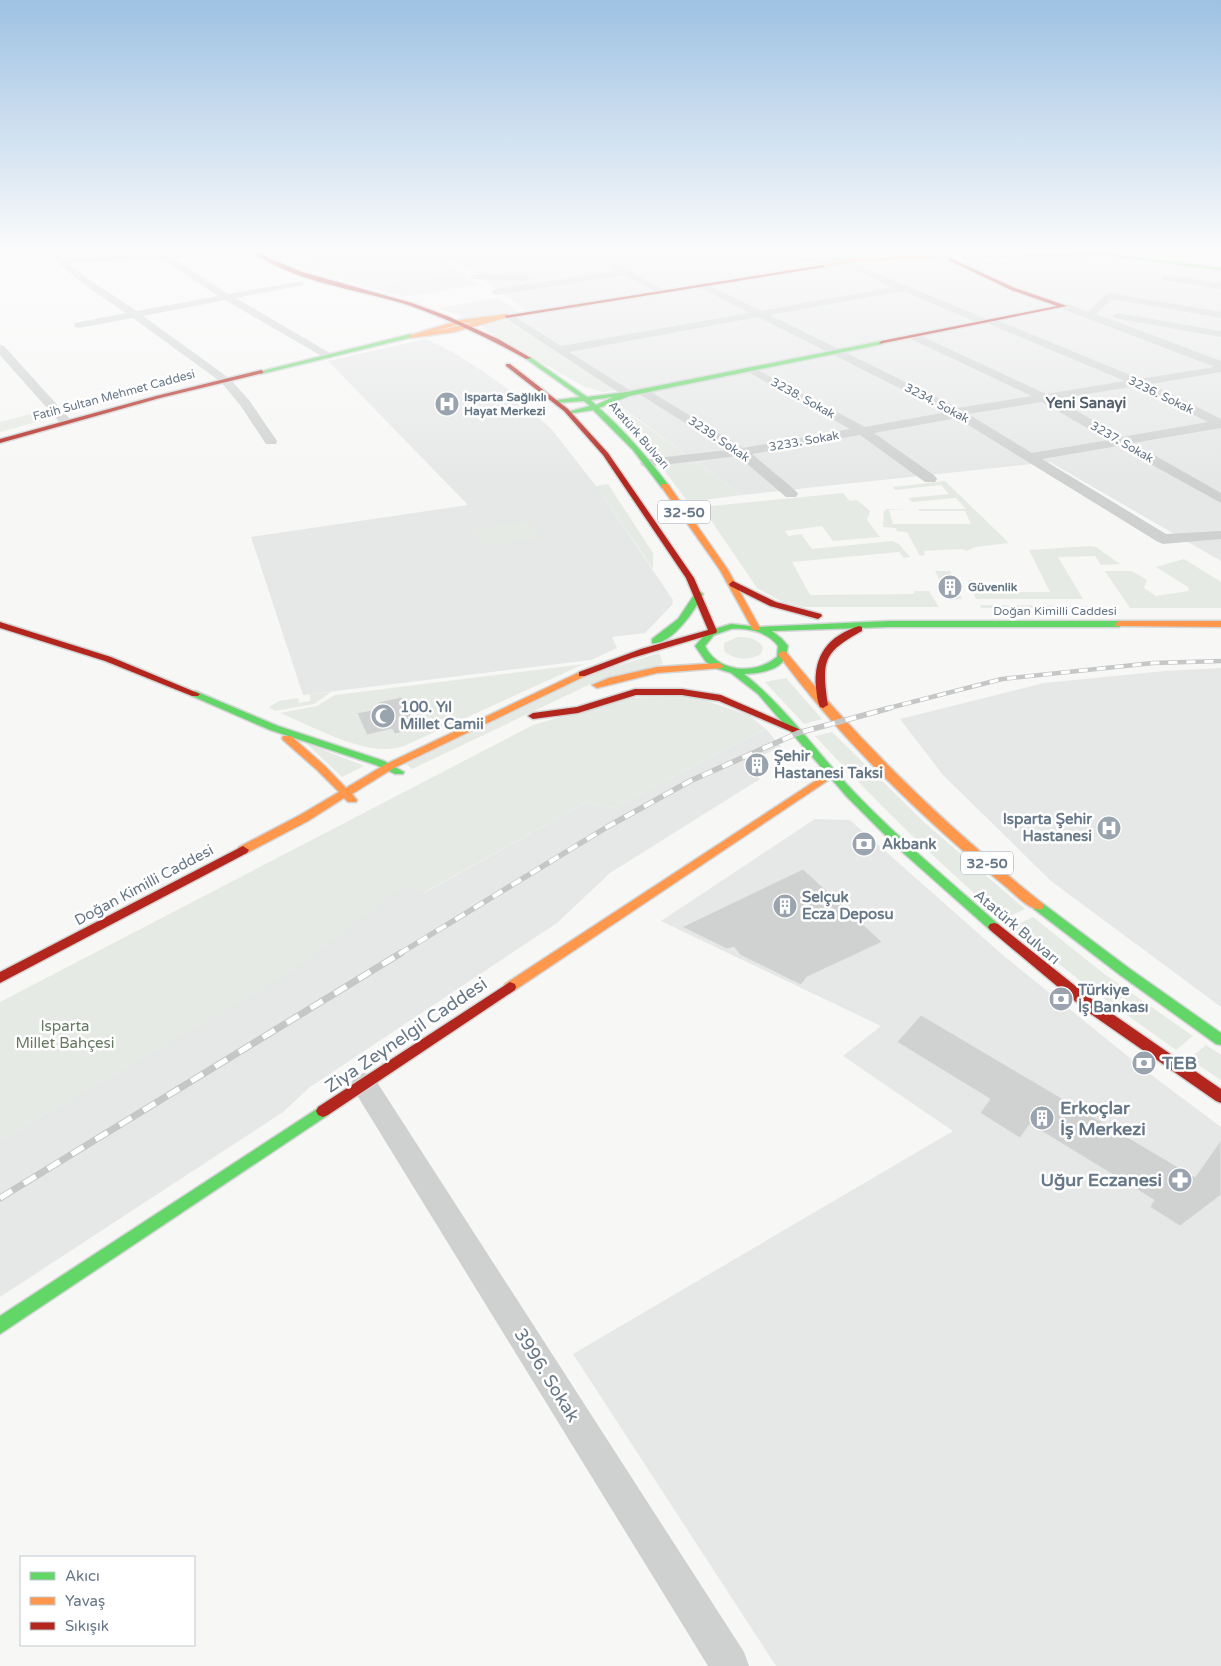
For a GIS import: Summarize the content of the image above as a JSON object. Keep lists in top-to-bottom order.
{
  "streets": {
    "main road": [
      "Fatih Sultan Mehmet Caddesi",
      "Atatürk Bulvarı",
      "32-50",
      "Doğan Kimilli Caddesi",
      "Ziya Zeynelgil Caddesi"
    ],
    "street": [
      "3236. Sokak",
      "3238. Sokak",
      "3234. Sokak",
      "3239. Sokak",
      "3233. Sokak",
      "3237. Sokak",
      "3996. Sokak"
    ]
  },
  "crossings": [
    ["3236. Sokak", "3233. Sokak"],
    ["3238. Sokak", "3233. Sokak"],
    ["3234. Sokak", "3233. Sokak"],
    ["Atatürk Bulvarı", "3233. Sokak"],
    ["Atatürk Bulvarı", "Doğan Kimilli Caddesi"],
    ["Atatürk Bulvarı", "Ziya Zeynelgil Caddesi"],
    ["3239. Sokak", "3233. Sokak"],
    ["3233. Sokak", "3237. Sokak"],
    ["32-50", "Doğan Kimilli Caddesi"],
    ["Ziya Zeynelgil Caddesi", "3996. Sokak"]
  ],
  "districts": ["Yeni Sanayi"],
  "parks": ["Isparta Millet Bahçesi"],
  "places": {
    "hospital": ["Isparta Sağlıklı Hayat Merkezi", "Isparta Şehir Hastanesi"],
    "building": [
      "Güvenlik",
      "Şehir Hastanesi Taksi",
      "Selçuk Ecza Deposu",
      "Erkoçlar İş Merkezi"
    ],
    "mosque": ["100. Yıl Millet Camii"],
    "bank": ["Akbank", "Türkiye İş Bankası", "TEB"],
    "pharmacy": ["Uğur Eczanesi"]
  },
  "legend": ["Akıcı", "Yavaş", "Sıkışık"]
}
